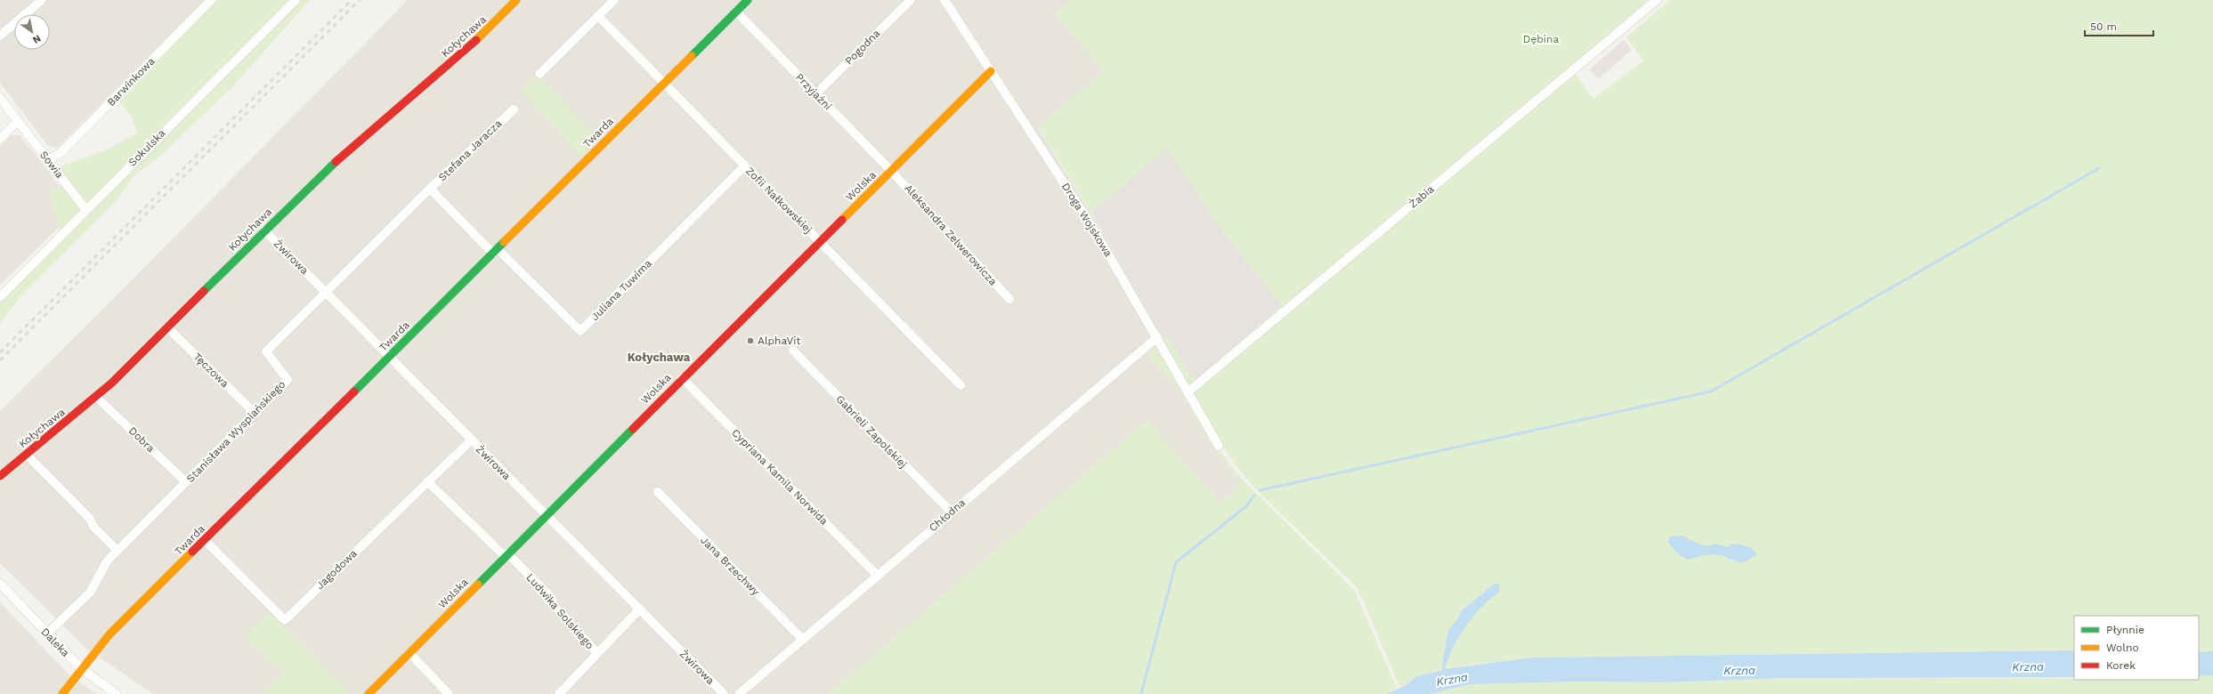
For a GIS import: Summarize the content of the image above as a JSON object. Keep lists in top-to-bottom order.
{
  "streets": {
    "street": [
      "Kołychawa",
      "Pogodna",
      "Barwinkowa",
      "Przyjaźni",
      "Twarda",
      "Sokulska",
      "Stefana Jaracza",
      "Sowia",
      "Wolska",
      "Żabia",
      "Zofii Nałkowskiej",
      "Droga Wojskowa",
      "Aleksandra Zelwerowicza",
      "Żwirowa",
      "Juliana Tuwima",
      "Tęczowa",
      "Stanisława Wyspiańskiego",
      "Gabrieli Zapolskiej",
      "Dobra",
      "Cypriana Kamila Norwida",
      "Chłodna",
      "Jana Brzechwy",
      "Jagodowa",
      "Ludwika Solskiego",
      "Daleka"
    ]
  },
  "crossings": [
    ["Kołychawa", "Żwirowa"],
    ["Kołychawa", "Tęczowa"],
    ["Kołychawa", "Dobra"],
    ["Pogodna", "Przyjaźni"],
    ["Barwinkowa", "Sowia"],
    ["Przyjaźni", "Twarda"],
    ["Przyjaźni", "Wolska"],
    ["Przyjaźni", "Aleksandra Zelwerowicza"],
    ["Twarda", "Stefana Jaracza"],
    ["Twarda", "Zofii Nałkowskiej"],
    ["Twarda", "Żwirowa"],
    ["Twarda", "Juliana Tuwima"],
    ["Twarda", "Jagodowa"],
    ["Twarda", "Daleka"],
    ["Sokulska", "Sowia"],
    ["Stefana Jaracza", "Juliana Tuwima"],
    ["Stefana Jaracza", "Stanisława Wyspiańskiego"],
    ["Wolska", "Zofii Nałkowskiej"],
    ["Wolska", "Droga Wojskowa"],
    ["Wolska", "Aleksandra Zelwerowicza"],
    ["Wolska", "Żwirowa"],
    ["Wolska", "Cypriana Kamila Norwida"],
    ["Wolska", "Ludwika Solskiego"],
    ["Żabia", "Droga Wojskowa"],
    ["Zofii Nałkowskiej", "Juliana Tuwima"],
    ["Droga Wojskowa", "Chłodna"],
    ["Żwirowa", "Stanisława Wyspiańskiego"],
    ["Żwirowa", "Jagodowa"],
    ["Tęczowa", "Stanisława Wyspiańskiego"],
    ["Stanisława Wyspiańskiego", "Dobra"],
    ["Stanisława Wyspiańskiego", "Daleka"],
    ["Gabrieli Zapolskiej", "Chłodna"],
    ["Cypriana Kamila Norwida", "Chłodna"],
    ["Chłodna", "Jana Brzechwy"],
    ["Jagodowa", "Ludwika Solskiego"]
  ],
  "districts": ["Kołychawa"],
  "water": ["Krzna"],
  "parks": ["Dębina"],
  "places": ["AlphaVit"],
  "legend": ["Płynnie", "Wolno", "Korek"],
  "scale_bar": "50 m",
  "north": "bottom right"
}
